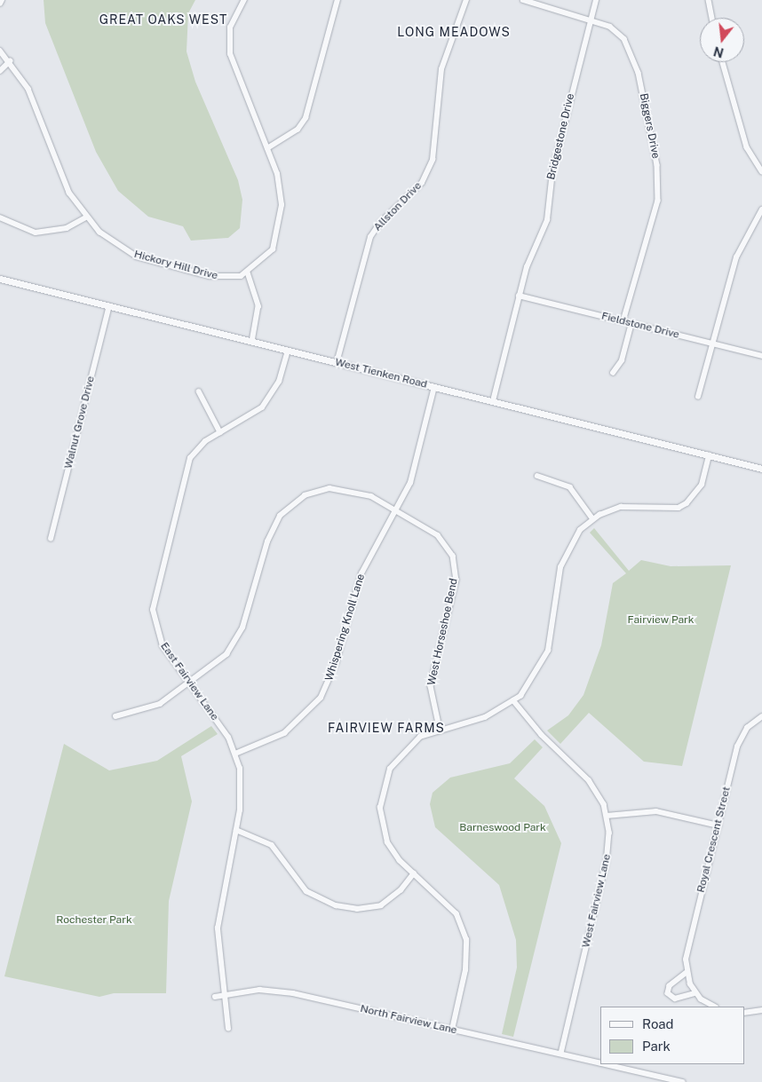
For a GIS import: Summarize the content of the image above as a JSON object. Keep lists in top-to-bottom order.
{
  "streets": {
    "street": [
      "Biggers Drive",
      "Bridgestone Drive",
      "Allston Drive",
      "Hickory Hill Drive",
      "Fieldstone Drive",
      "West Tienken Road",
      "Walnut Grove Drive",
      "Whispering Knoll Lane",
      "West Horseshoe Bend",
      "East Fairview Lane",
      "Royal Crescent Street",
      "West Fairview Lane",
      "North Fairview Lane"
    ]
  },
  "crossings": [
    ["Biggers Drive", "Bridgestone Drive"],
    ["Biggers Drive", "Fieldstone Drive"],
    ["Bridgestone Drive", "Fieldstone Drive"],
    ["Bridgestone Drive", "West Tienken Road"],
    ["Allston Drive", "West Tienken Road"],
    ["West Tienken Road", "Walnut Grove Drive"],
    ["West Tienken Road", "Whispering Knoll Lane"],
    ["West Tienken Road", "East Fairview Lane"],
    ["Whispering Knoll Lane", "West Horseshoe Bend"],
    ["Whispering Knoll Lane", "East Fairview Lane"],
    ["West Horseshoe Bend", "East Fairview Lane"],
    ["East Fairview Lane", "North Fairview Lane"],
    ["West Fairview Lane", "North Fairview Lane"]
  ],
  "districts": ["GREAT OAKS WEST", "LONG MEADOWS", "FAIRVIEW FARMS"],
  "parks": ["Fairview Park", "Barneswood Park", "Rochester Park"],
  "legend": ["Road", "Park"],
  "north": "bottom"
}
